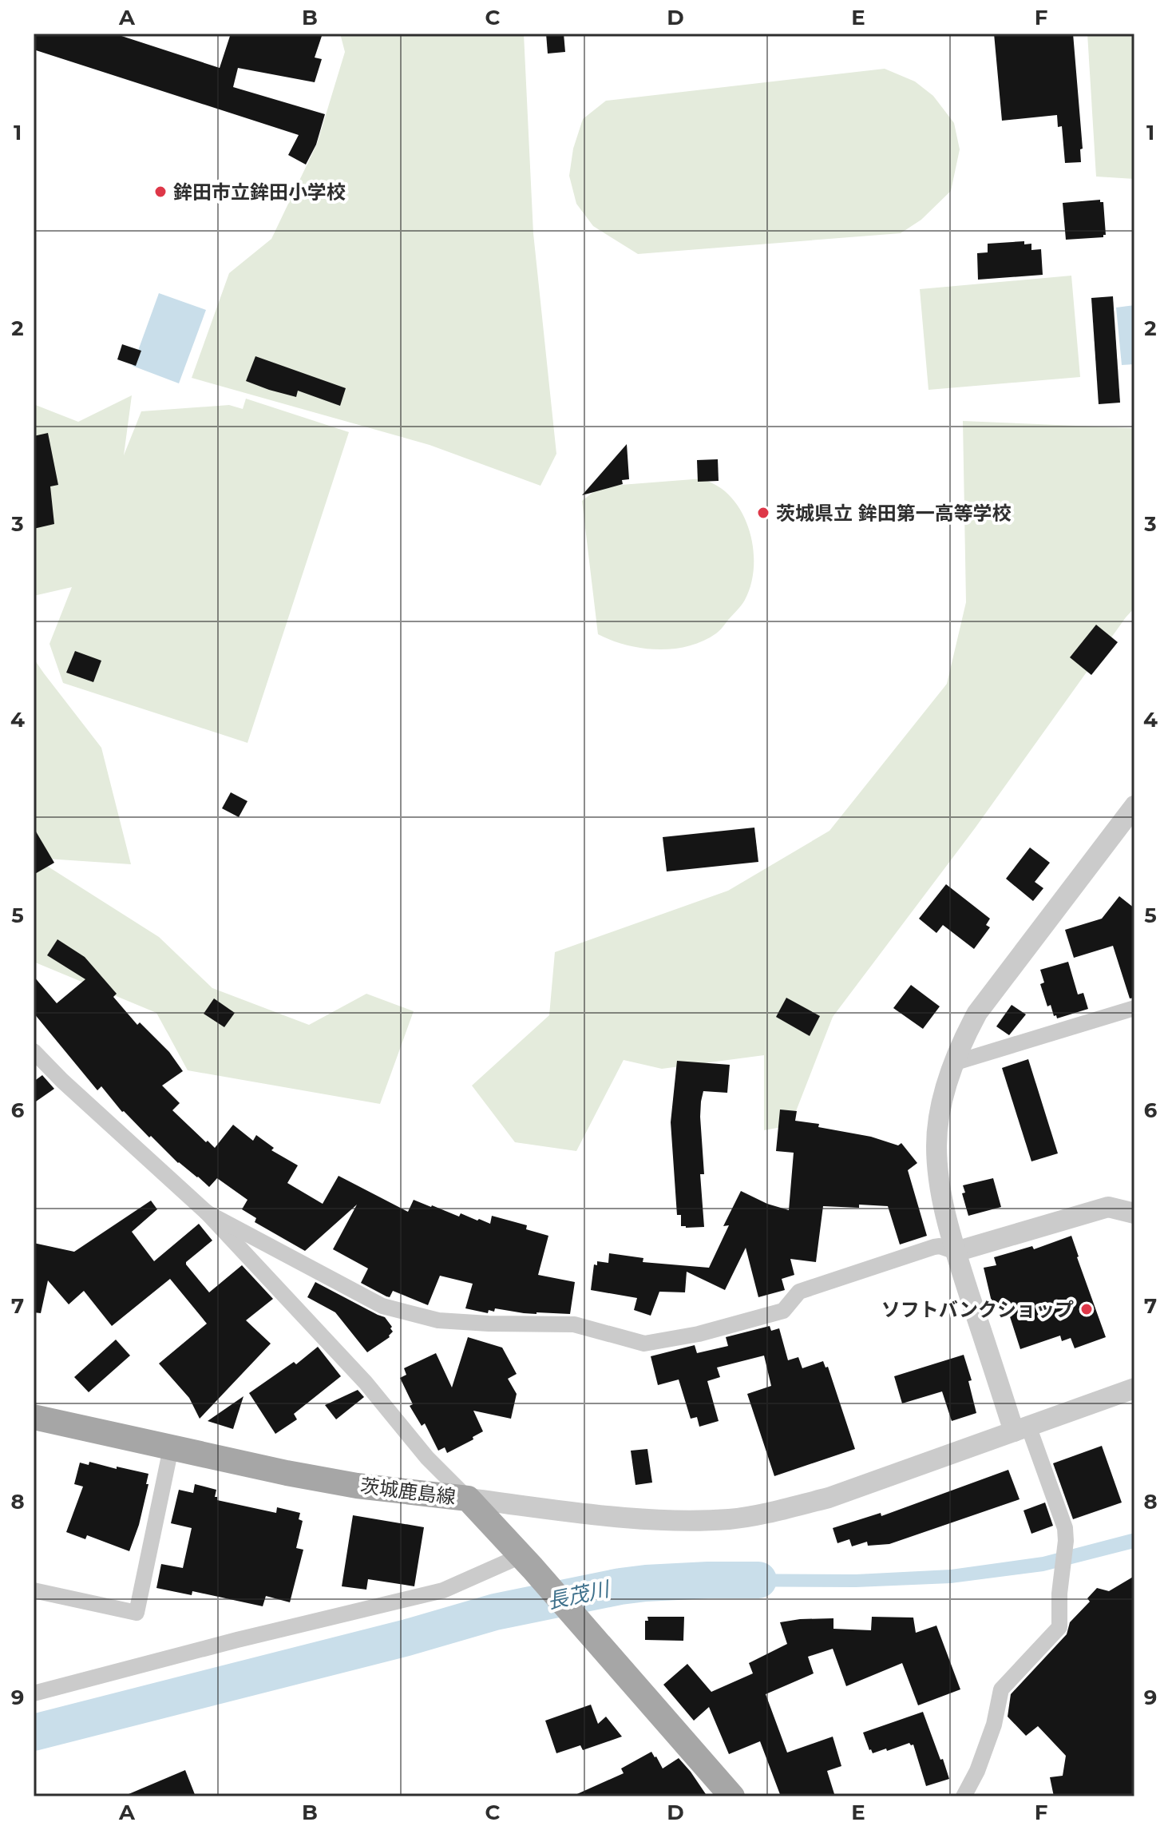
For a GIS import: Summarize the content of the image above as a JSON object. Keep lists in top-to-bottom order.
{
  "streets": {
    "main road": ["茨城鹿島線"]
  },
  "water": ["長茂川"],
  "places": ["鉾田市立鉾田小学校", "茨城県立 鉾田第一高等学校", "ソフトバンクショップ"],
  "grid": {
    "columns": [
      "A",
      "B",
      "C",
      "D",
      "E",
      "F"
    ],
    "rows": [
      "1",
      "2",
      "3",
      "4",
      "5",
      "6",
      "7",
      "8",
      "9"
    ]
  }
}
